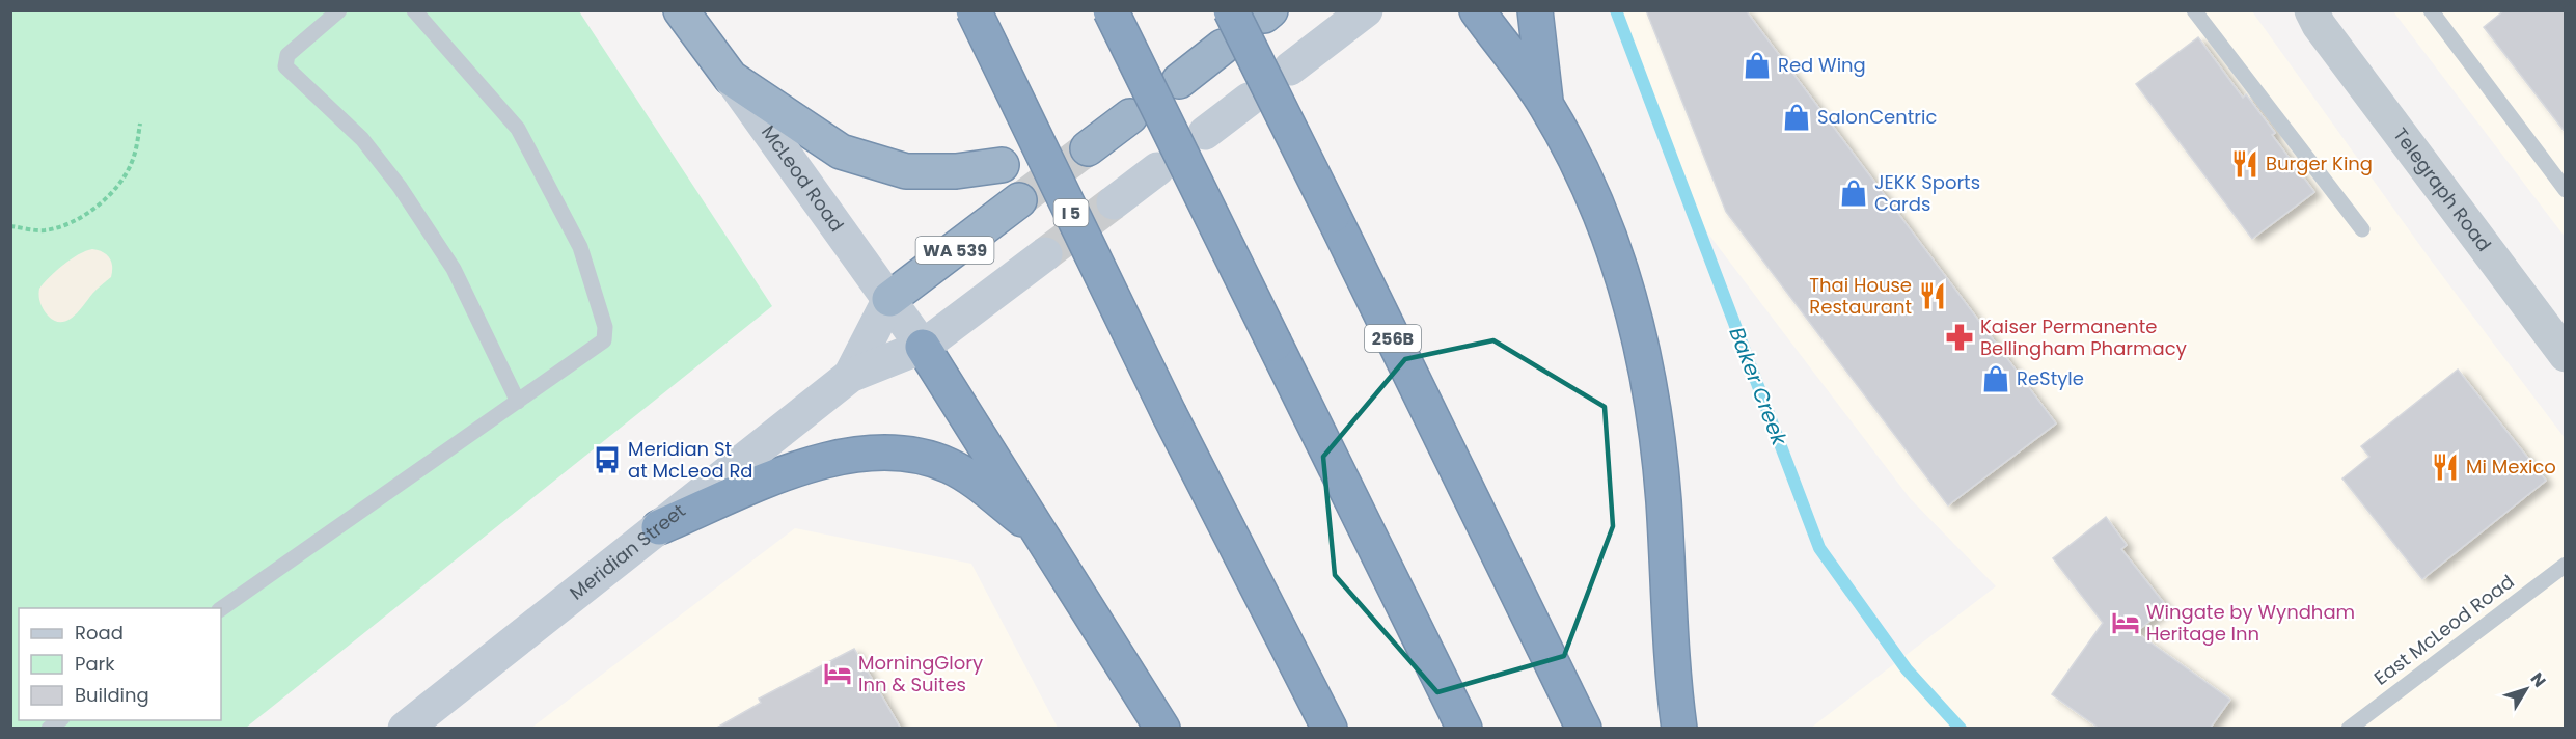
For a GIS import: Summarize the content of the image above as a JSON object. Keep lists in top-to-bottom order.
{
  "streets": {
    "highway": [
      "McLeod Road",
      "I 5",
      "WA 539",
      "256B",
      "Meridian Street"
    ],
    "street": ["Telegraph Road"],
    "lane": ["East McLeod Road"]
  },
  "crossings": [
    ["McLeod Road", "Meridian Street"]
  ],
  "water": ["Baker Creek"],
  "places": {
    "shop": [
      "Red Wing",
      "SalonCentric",
      "JEKK Sports Cards",
      "ReStyle"
    ],
    "restaurant": ["Burger King", "Thai House Restaurant", "Mi Mexico"],
    "pharmacy": ["Kaiser Permanente Bellingham Pharmacy"],
    "bus stop": ["Meridian St at McLeod Rd"],
    "hotel": ["Wingate by Wyndham Heritage Inn", "MorningGlory Inn & Suites"]
  },
  "legend": ["Road", "Park", "Building"],
  "north": "top right"
}
